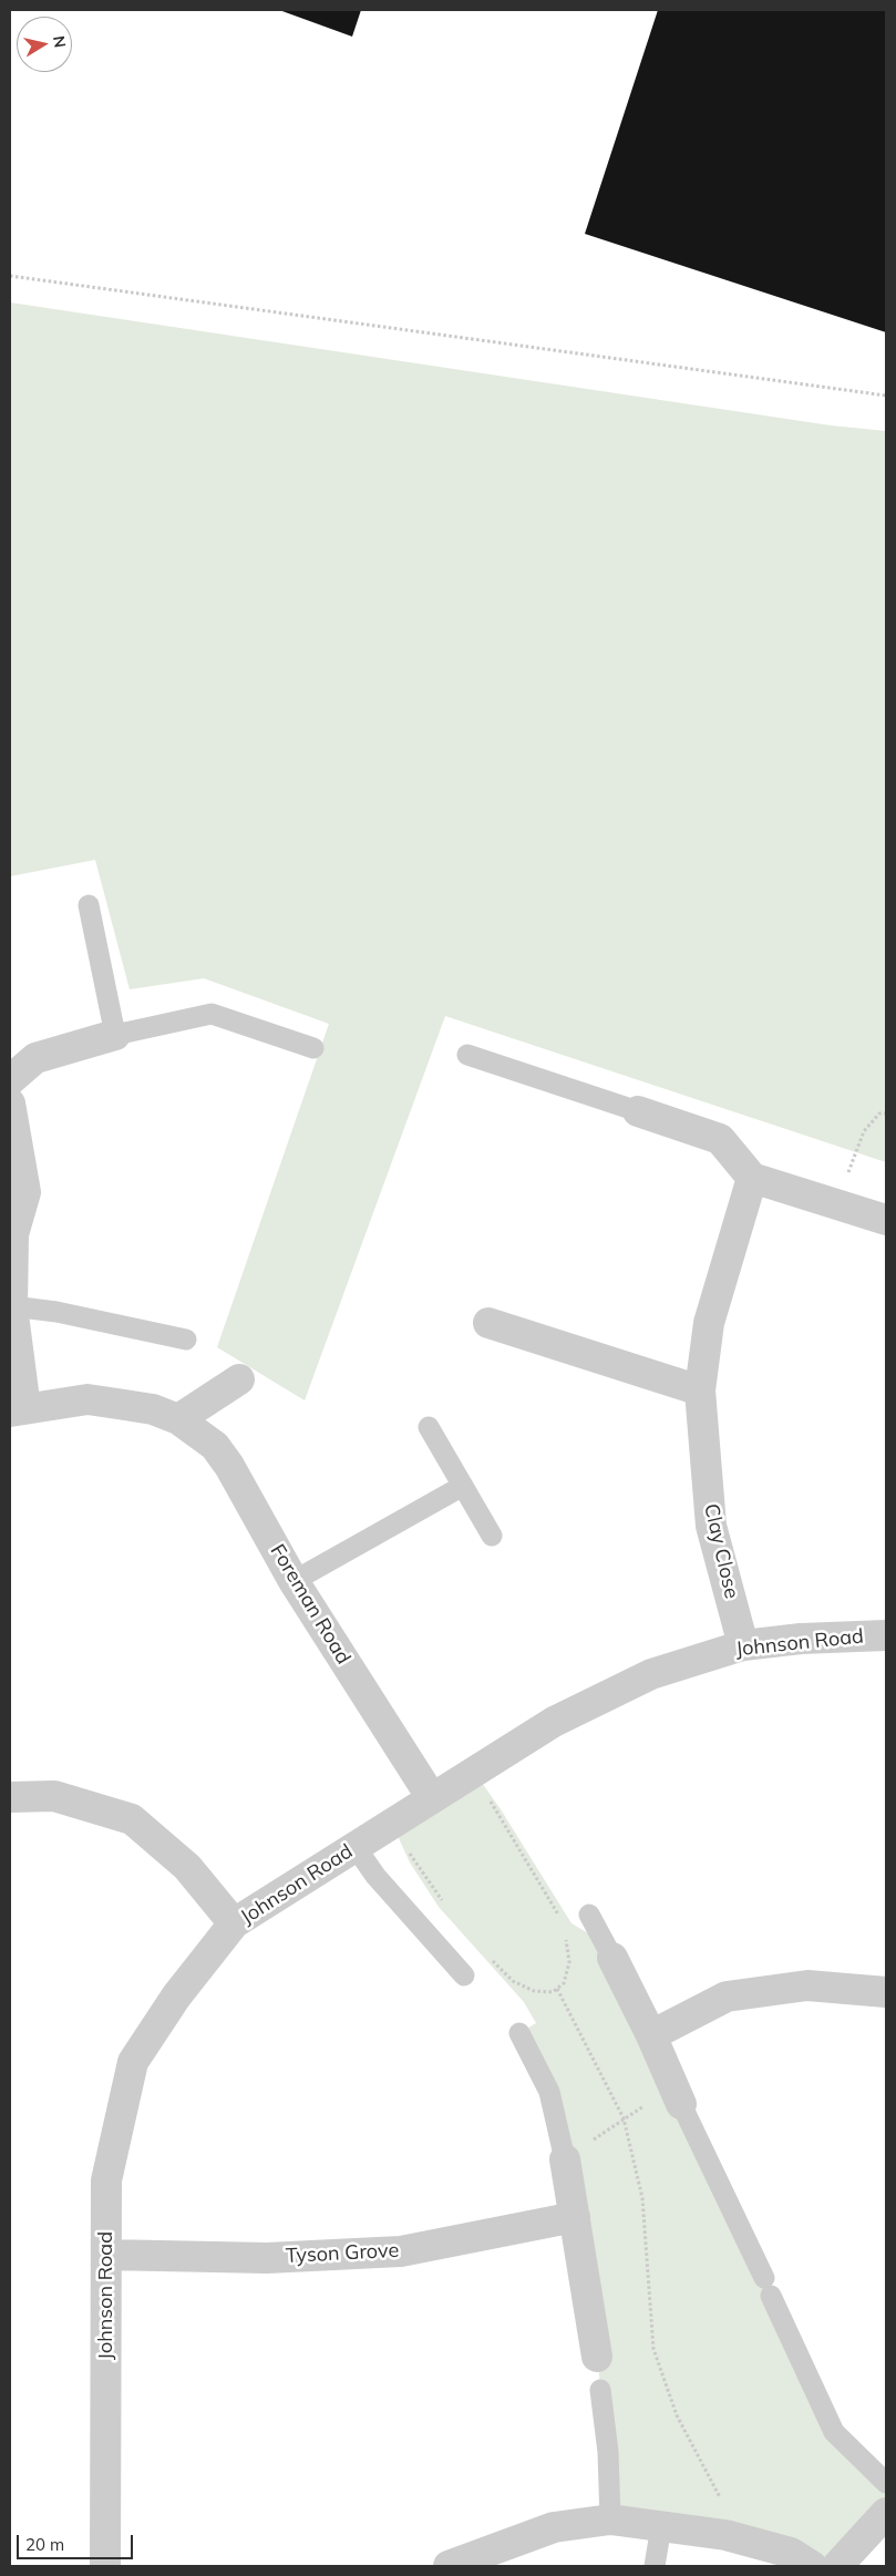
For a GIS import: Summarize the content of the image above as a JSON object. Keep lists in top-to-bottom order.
{
  "streets": {
    "street": [
      "Clay Close",
      "Foreman Road",
      "Johnson Road",
      "Tyson Grove"
    ]
  },
  "crossings": [
    ["Clay Close", "Johnson Road"],
    ["Foreman Road", "Johnson Road"],
    ["Johnson Road", "Tyson Grove"]
  ],
  "scale_bar": "20 m",
  "north": "right"
}
